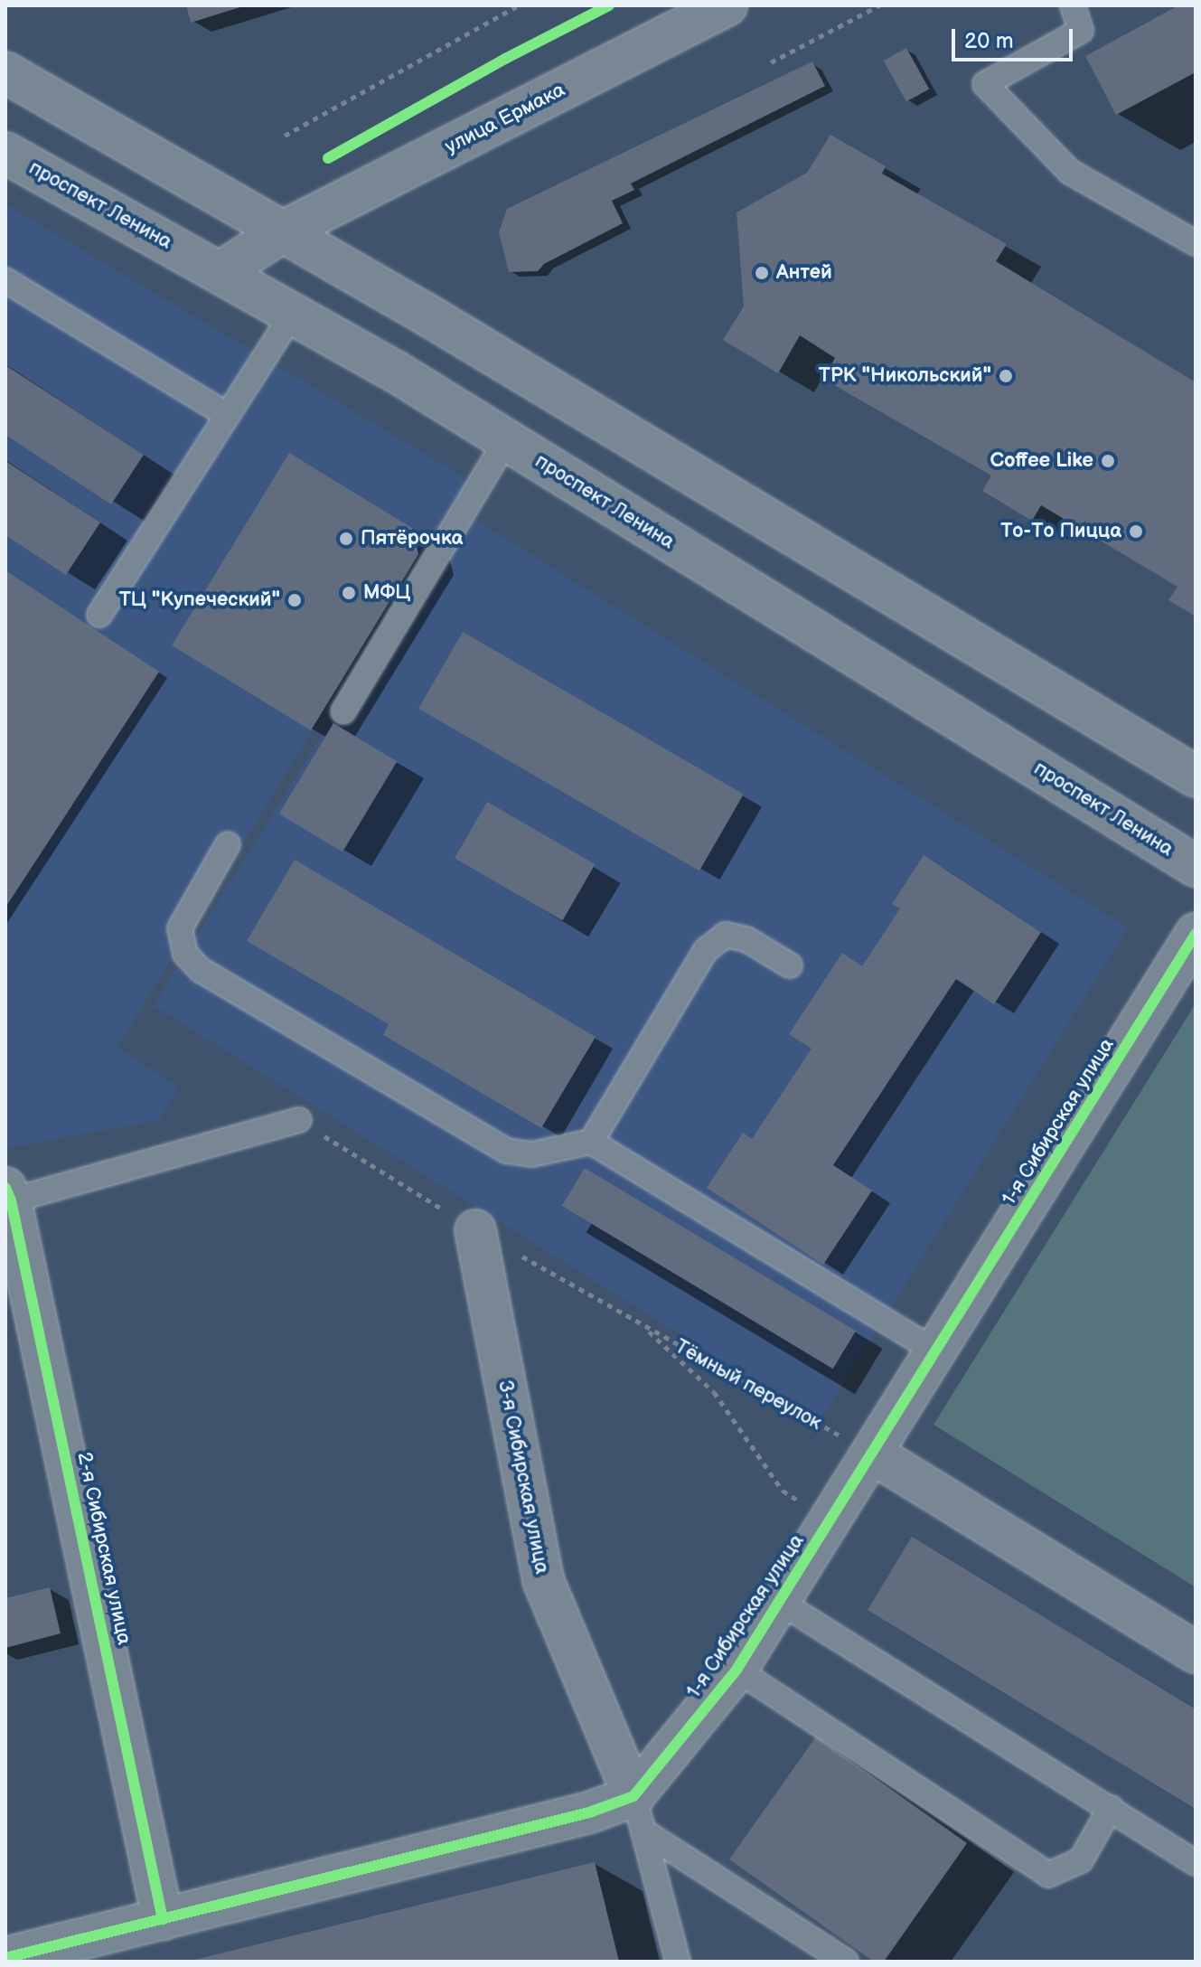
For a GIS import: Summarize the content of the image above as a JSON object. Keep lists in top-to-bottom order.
{
  "streets": {
    "main road": [
      "улица Ермака",
      "проспект Ленина",
      "1-я Сибирская улица",
      "3-я Сибирская улица",
      "2-я Сибирская улица"
    ],
    "path": ["Тёмный переулок"]
  },
  "crossings": [
    ["улица Ермака", "проспект Ленина"],
    ["1-я Сибирская улица", "Тёмный переулок"],
    ["1-я Сибирская улица", "3-я Сибирская улица"],
    ["Тёмный переулок", "3-я Сибирская улица"]
  ],
  "places": [
    "Антей",
    "ТРК \"Никольский\"",
    "Coffee Like",
    "То-То Пицца",
    "Пятёрочка",
    "МФЦ",
    "ТЦ \"Купеческий\""
  ],
  "scale_bar": "20 m"
}
